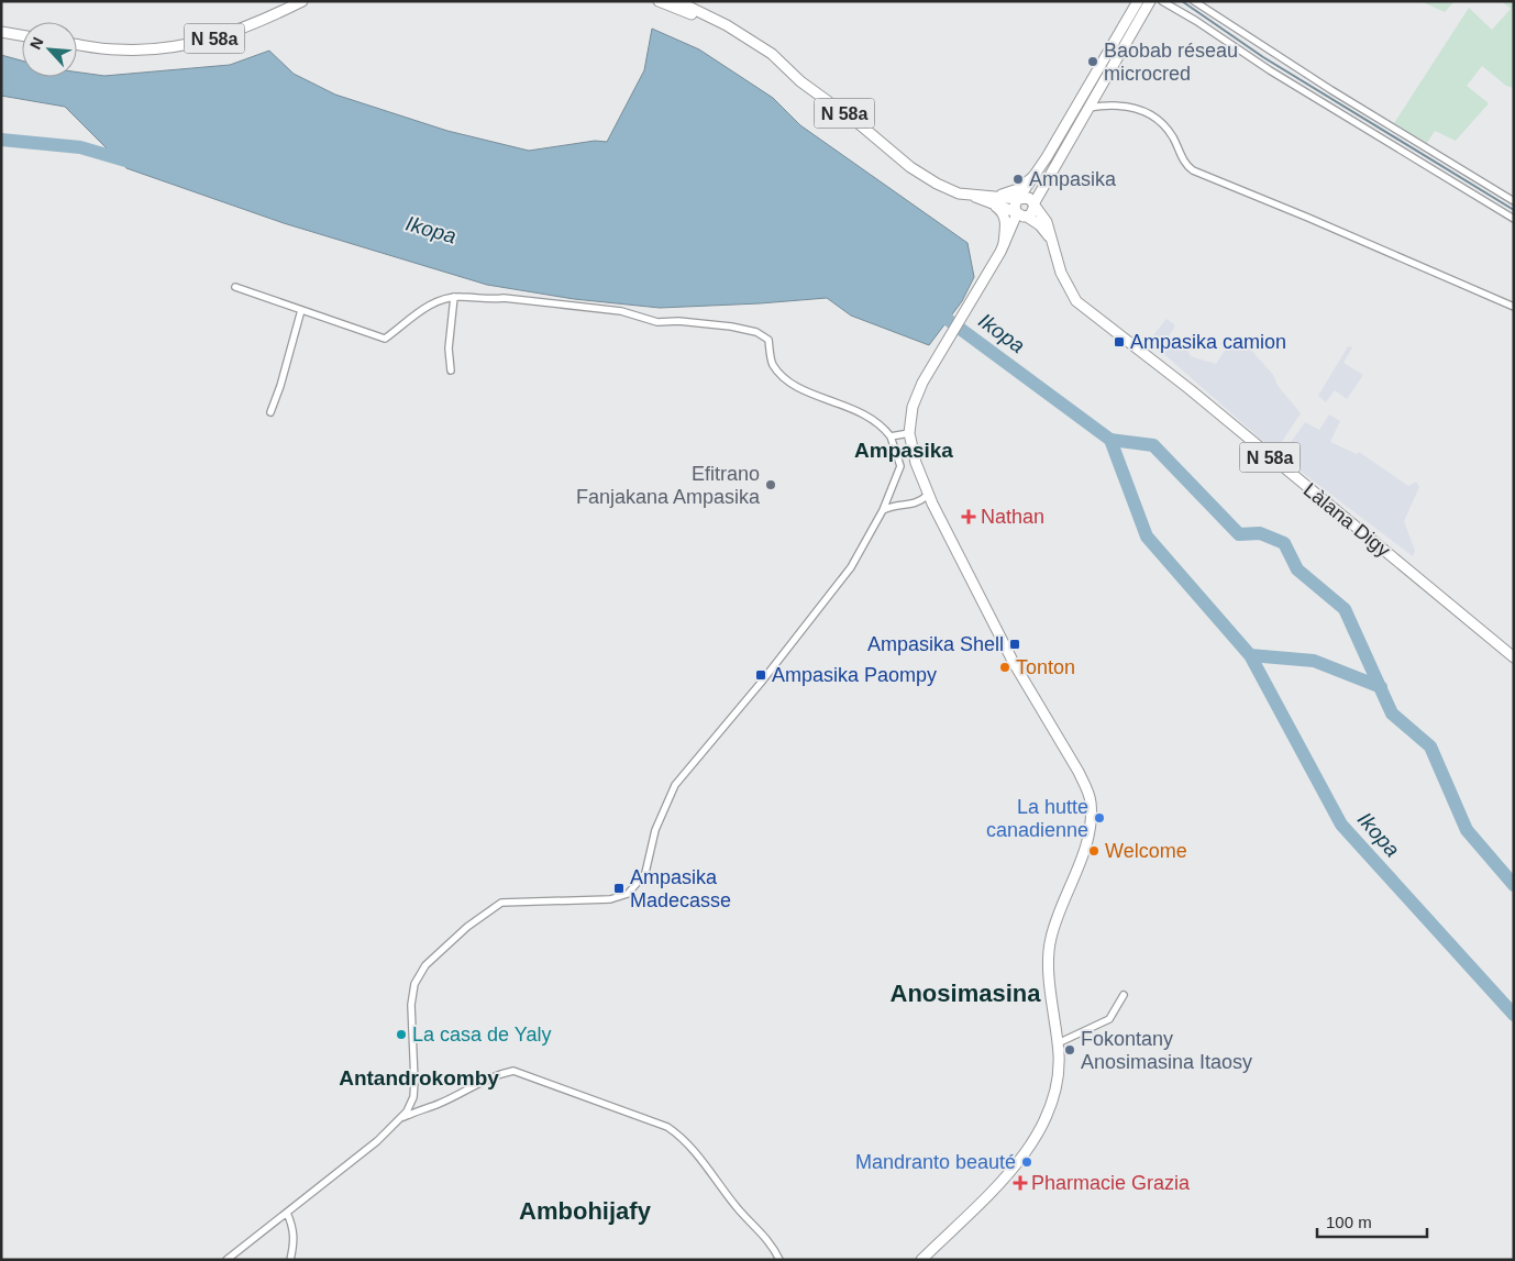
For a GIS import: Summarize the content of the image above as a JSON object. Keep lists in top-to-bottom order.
{
  "streets": {
    "main road": ["N 58a", "Làlana Digy"]
  },
  "crossings": [
    ["N 58a", "Làlana Digy"]
  ],
  "districts": [
    "Ampasika",
    "Anosimasina",
    "Antandrokomby",
    "Ambohijafy"
  ],
  "water": ["Ikopa"],
  "places": {
    "other": [
      "Baobab réseau microcred",
      "Ampasika",
      "Efitrano Fanjakana Ampasika",
      "Tonton",
      "La hutte canadienne",
      "Welcome",
      "La casa de Yaly",
      "Fokontany Anosimasina Itaosy",
      "Mandranto beauté"
    ],
    "transit": [
      "Ampasika camion",
      "Ampasika Shell",
      "Ampasika Paompy",
      "Ampasika Madecasse"
    ],
    "health": ["Nathan", "Pharmacie Grazia"]
  },
  "scale_bar": "100 m",
  "north": "top left"
}
